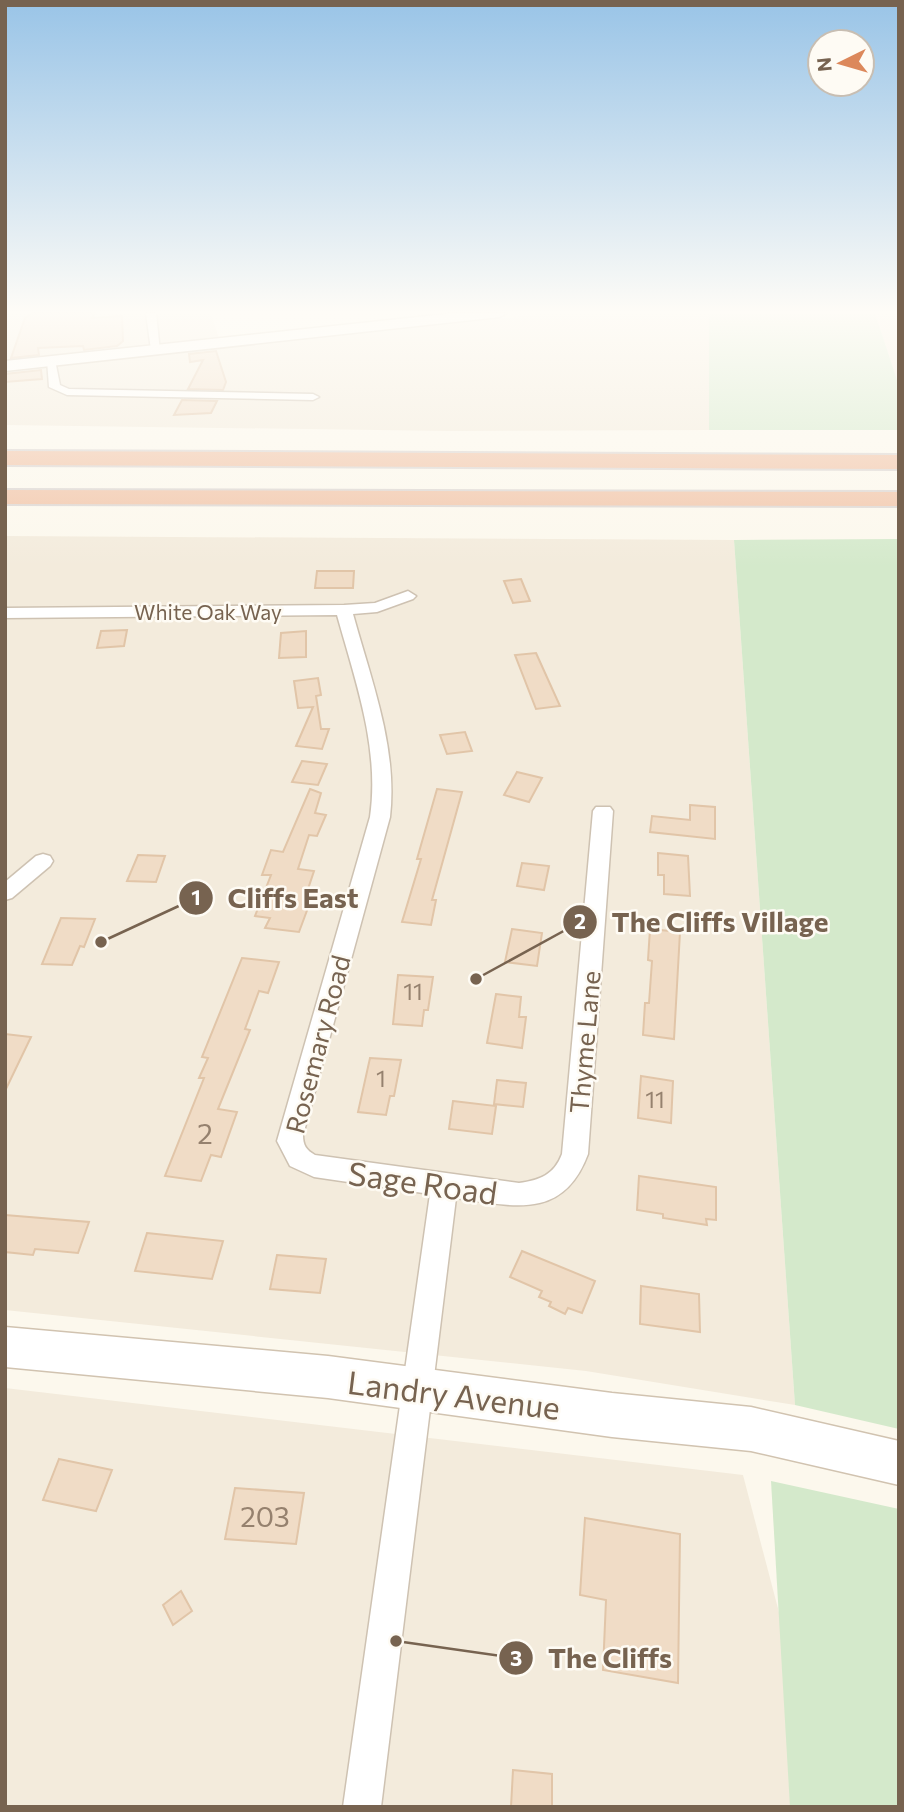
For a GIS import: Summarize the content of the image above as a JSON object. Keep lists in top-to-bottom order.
{
  "streets": {
    "main road": ["Landry Avenue"],
    "street": [
      "White Oak Way",
      "Thyme Lane",
      "Rosemary Road",
      "Sage Road"
    ]
  },
  "crossings": [
    ["White Oak Way", "Rosemary Road"],
    ["Thyme Lane", "Sage Road"],
    ["Rosemary Road", "Sage Road"]
  ],
  "places": ["Cliffs East", "The Cliffs Village", "The Cliffs"],
  "house_numbers": [
    "11",
    "1",
    "11",
    "2",
    "203"
  ],
  "north": "left"
}
